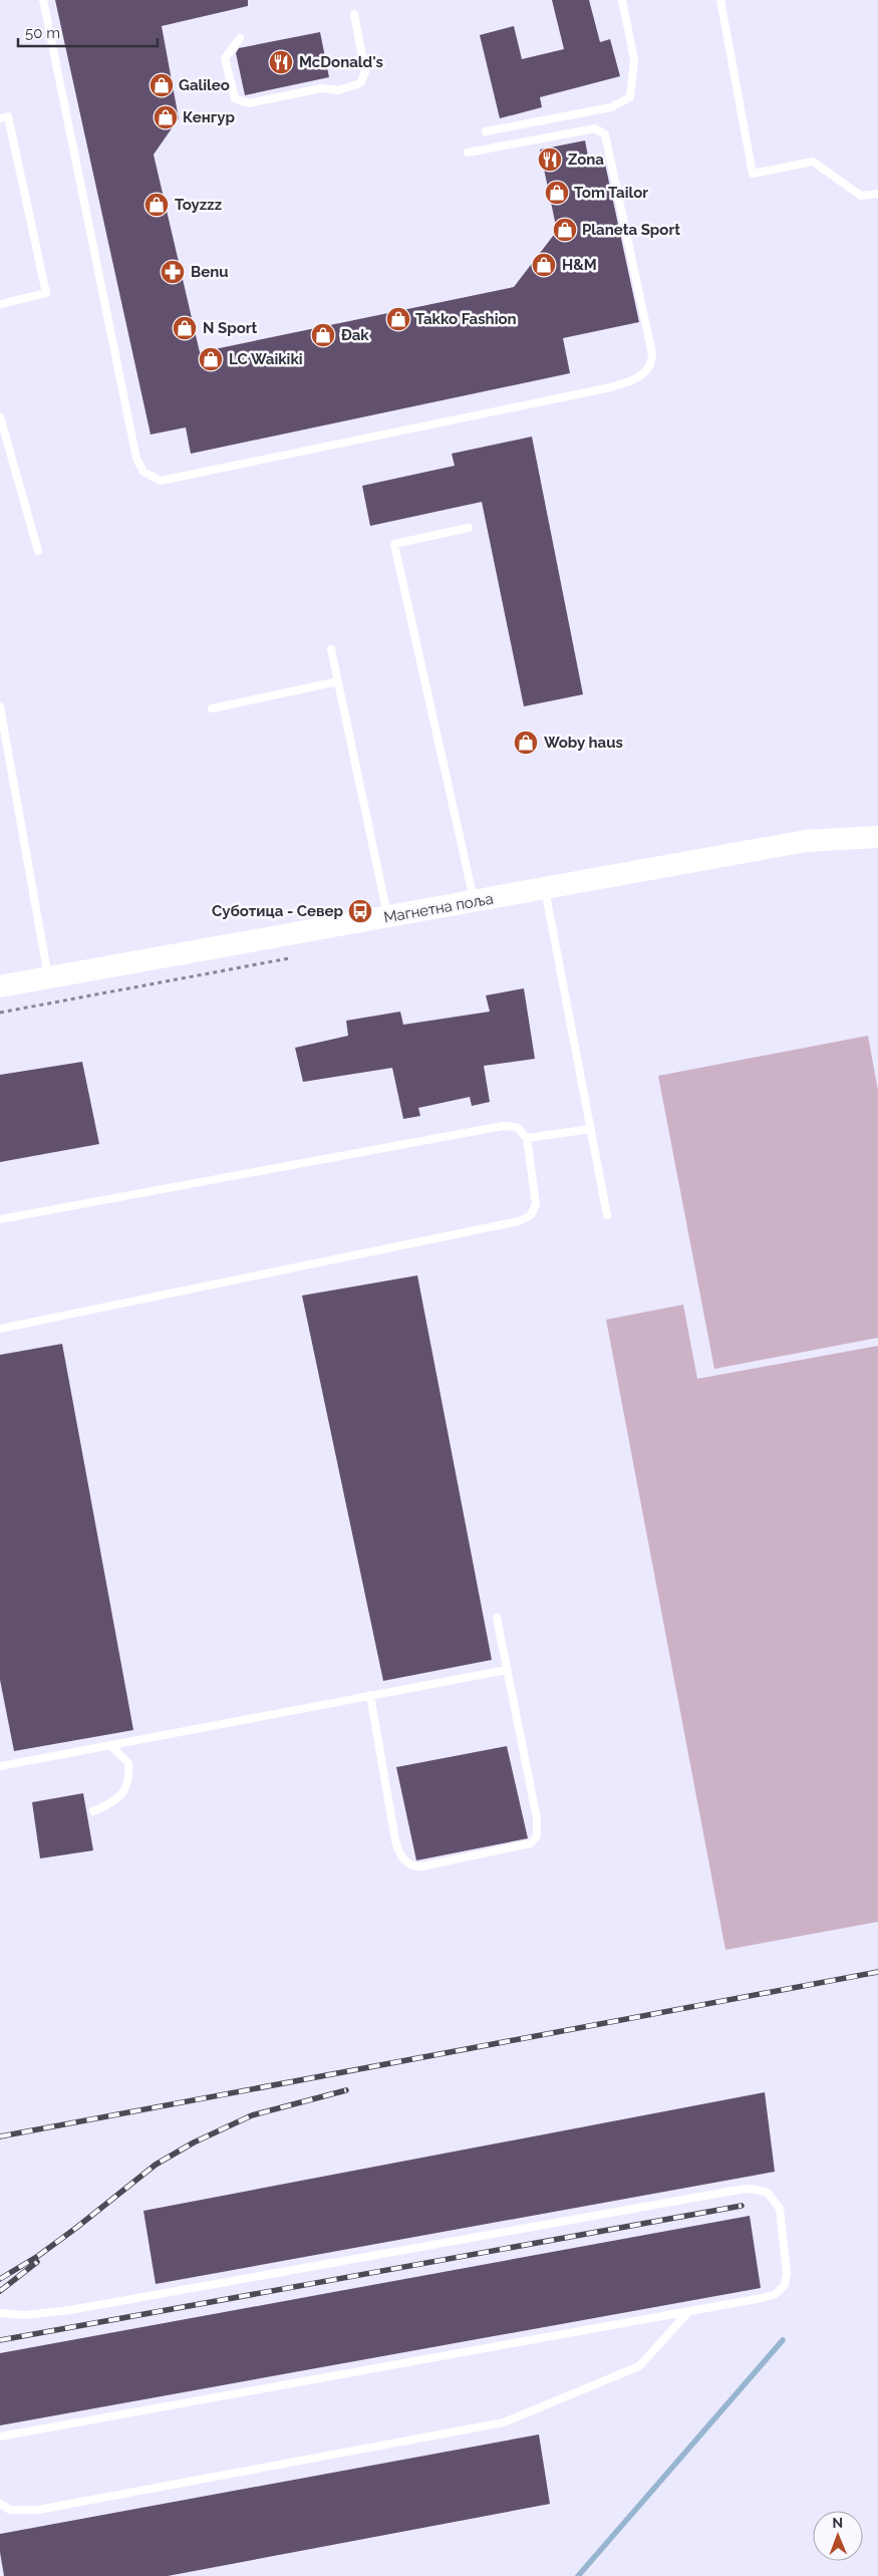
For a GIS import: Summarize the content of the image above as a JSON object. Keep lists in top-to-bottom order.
{
  "streets": {
    "street": ["Магнетна поља"]
  },
  "places": {
    "restaurant": ["McDonald's", "Zona"],
    "shop": [
      "Galileo",
      "Кенгур",
      "Tom Tailor",
      "Toyzzz",
      "Planeta Sport",
      "H&M",
      "Takko Fashion",
      "N Sport",
      "Đak",
      "LC Waikiki",
      "Woby haus"
    ],
    "pharmacy": ["Benu"],
    "bus stop": ["Суботица - Север"]
  },
  "scale_bar": "50 m",
  "north": "top"
}
